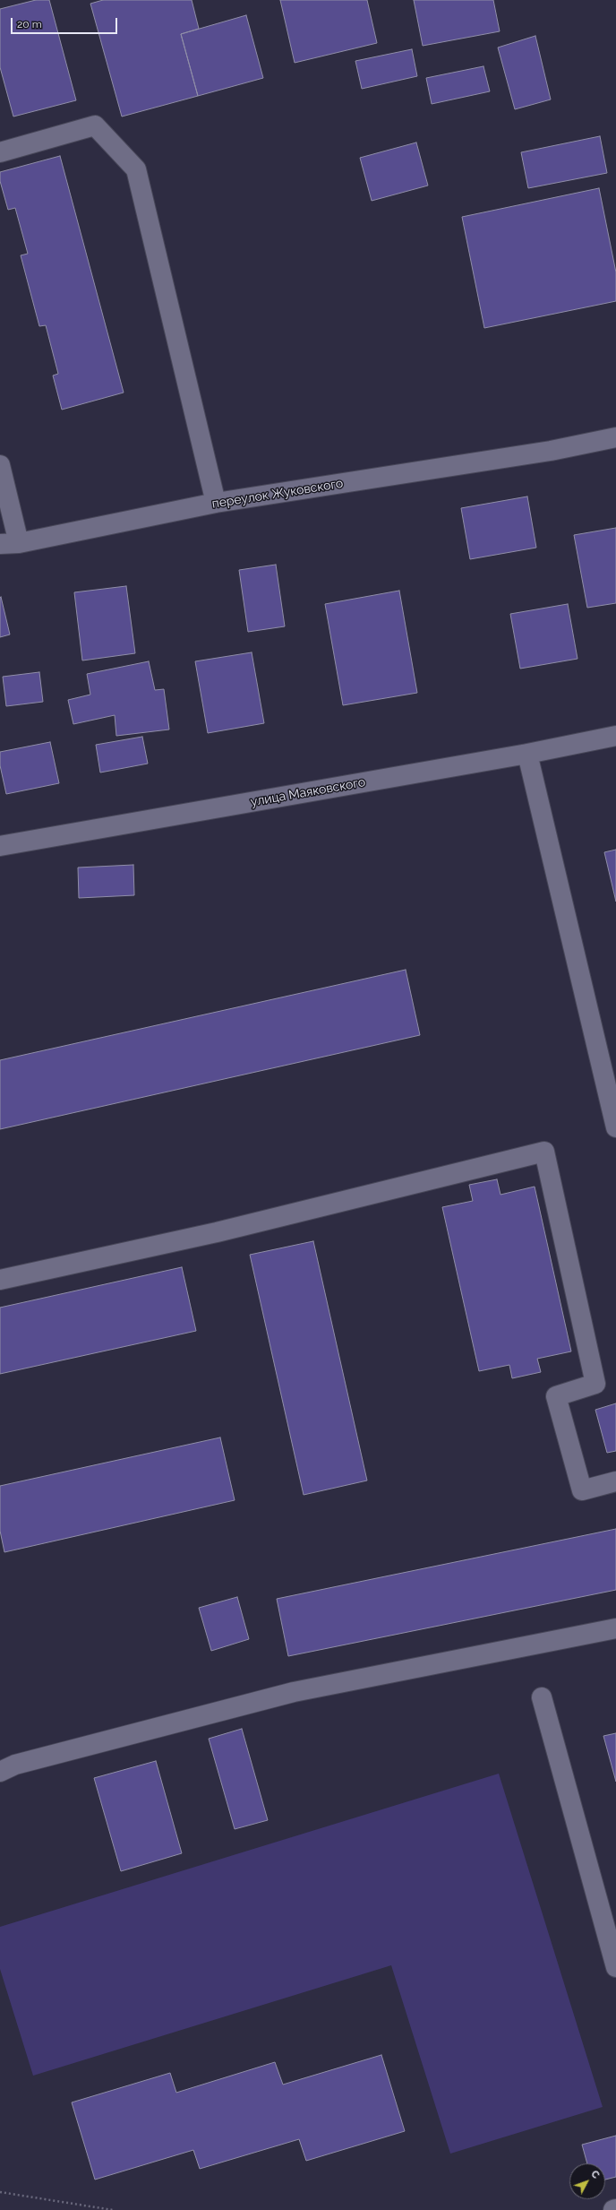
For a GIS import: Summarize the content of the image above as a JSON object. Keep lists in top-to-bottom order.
{
  "streets": {
    "street": ["переулок Жуковского", "улица Маяковского"]
  },
  "scale_bar": "20 m",
  "north": "top right"
}
